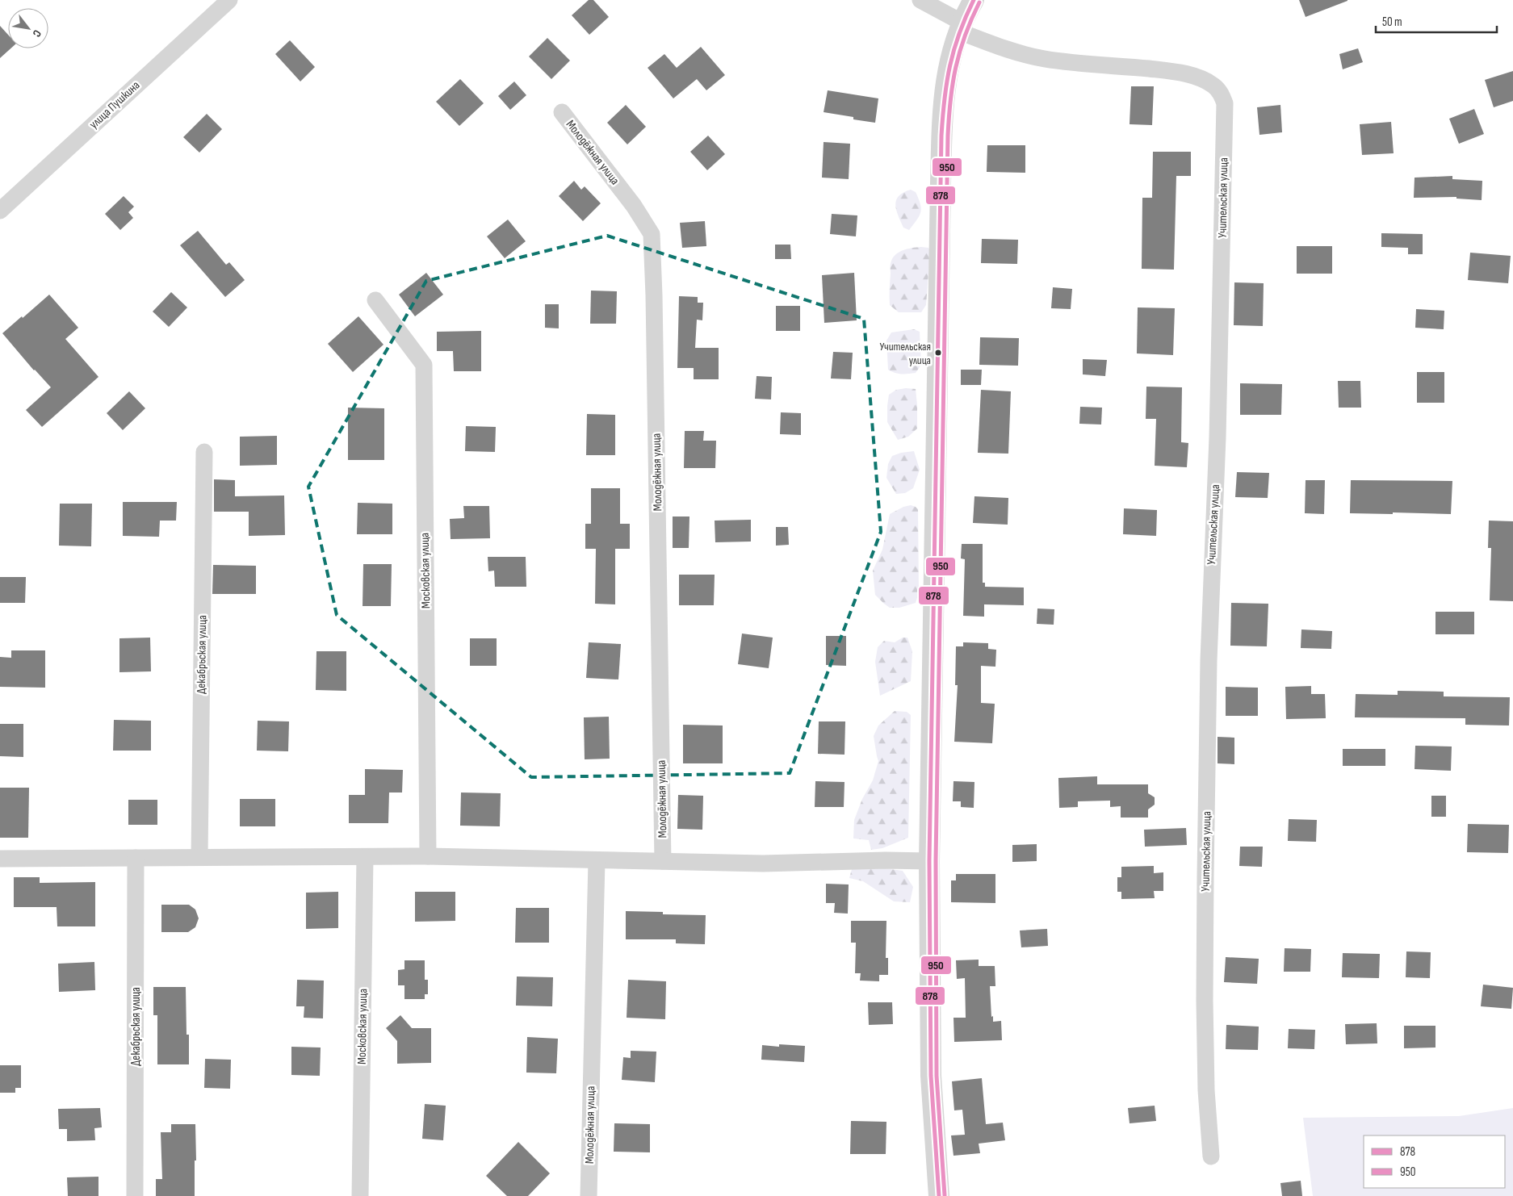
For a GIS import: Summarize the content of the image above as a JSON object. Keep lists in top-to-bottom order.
{
  "streets": {
    "street": [
      "улица Пушкина",
      "Молодёжная улица",
      "Учительская улица",
      "Московская улица",
      "Декабрьская улица"
    ]
  },
  "places": ["Учительская улица"],
  "lines": ["transit line 878", "transit line 950"],
  "legend": ["878", "950"],
  "scale_bar": "50 m",
  "north": "bottom right"
}
